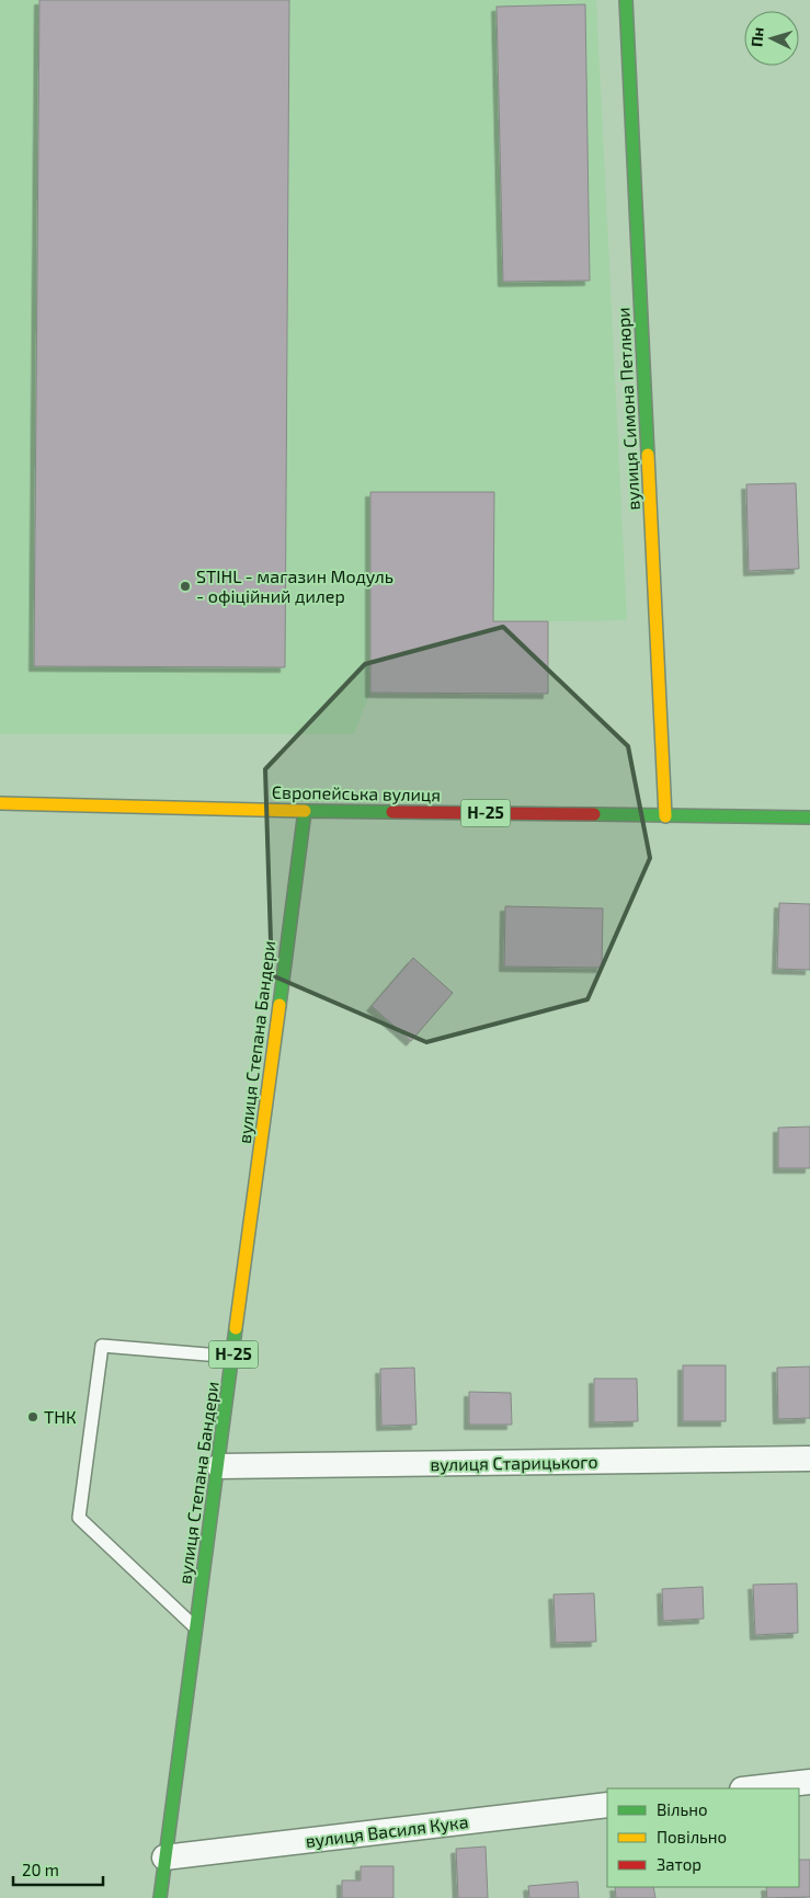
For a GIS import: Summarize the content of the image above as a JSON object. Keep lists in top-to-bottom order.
{
  "streets": {
    "main road": [
      "вулиця Симона Петлюри",
      "Європейська вулиця",
      "Н-25",
      "вулиця Степана Бандери"
    ],
    "street": ["вулиця Старицького", "вулиця Василя Кука"]
  },
  "crossings": [
    ["вулиця Симона Петлюри", "Європейська вулиця"],
    ["Європейська вулиця", "вулиця Степана Бандери"],
    ["вулиця Степана Бандери", "вулиця Старицького"],
    ["вулиця Степана Бандери", "вулиця Василя Кука"]
  ],
  "places": ["STIHL - магазин Модуль - офіційний дилер", "ТНК"],
  "legend": ["Вільно", "Повільно", "Затор"],
  "scale_bar": "20 m",
  "north": "left"
}
